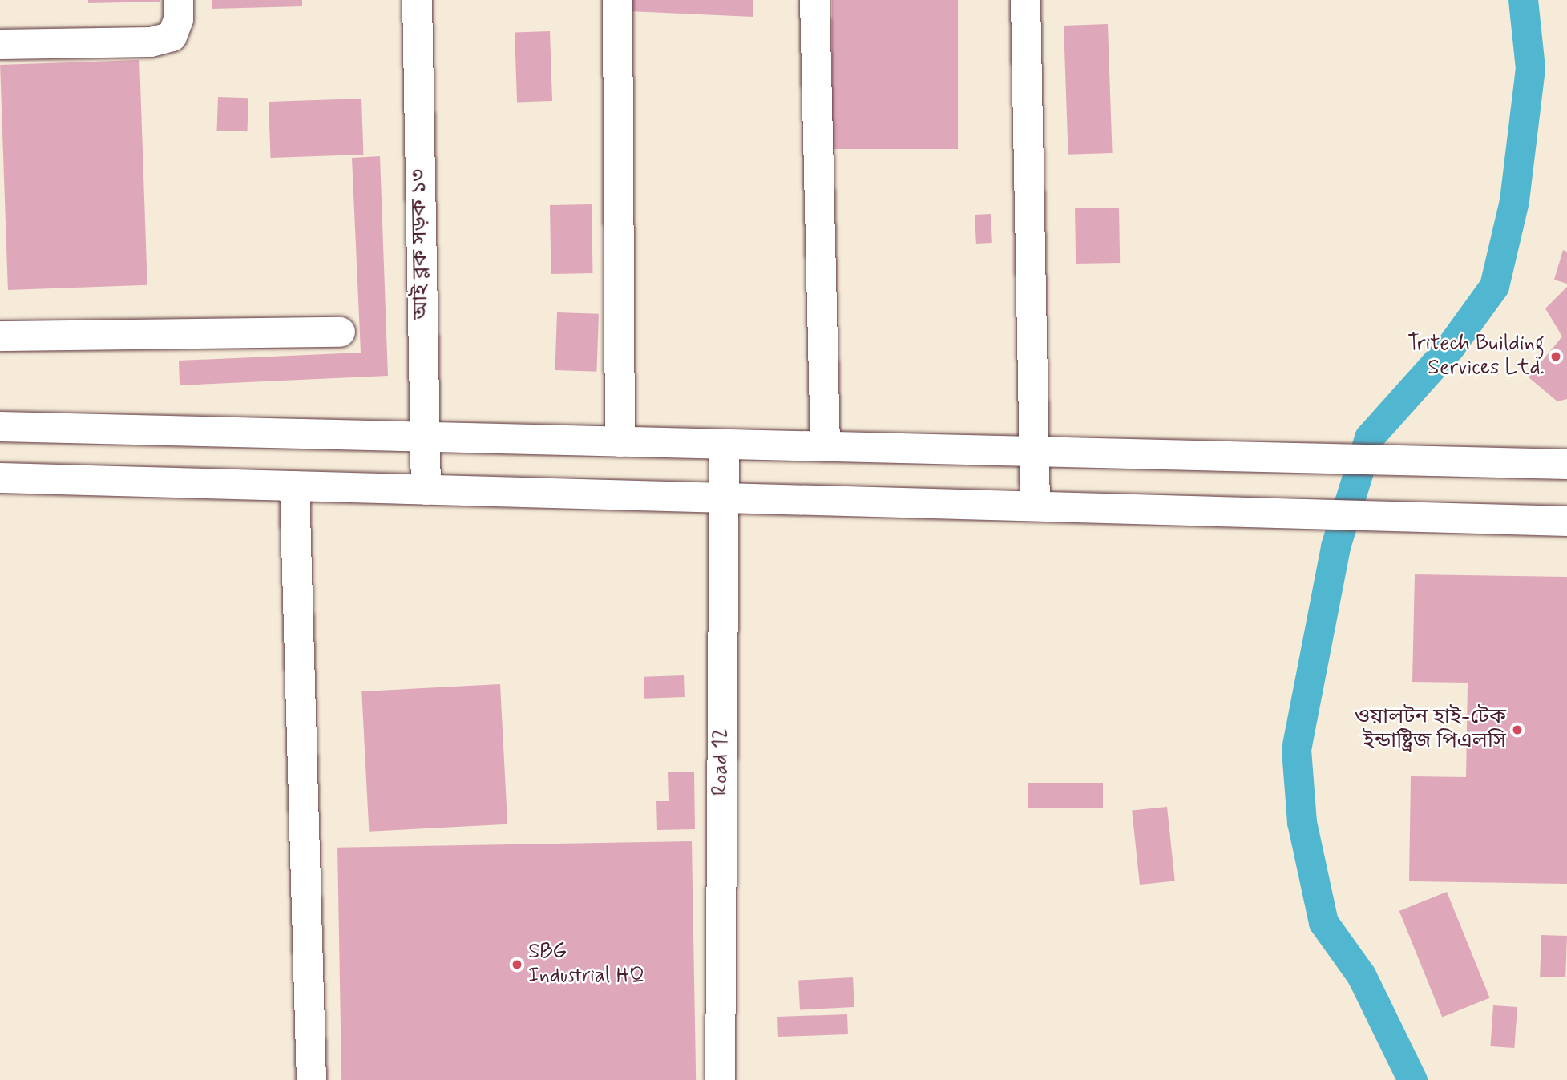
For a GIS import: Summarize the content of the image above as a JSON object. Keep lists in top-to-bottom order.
{
  "streets": {
    "street": ["আই ব্লক সড়ক ১৩", "Road 12"]
  },
  "places": ["Tritech Building Services Ltd.", "ওয়ালটন হাই-টেক ইন্ডাষ্ট্রিজ পিএলসি", "SBG Industrial HQ"]
}
